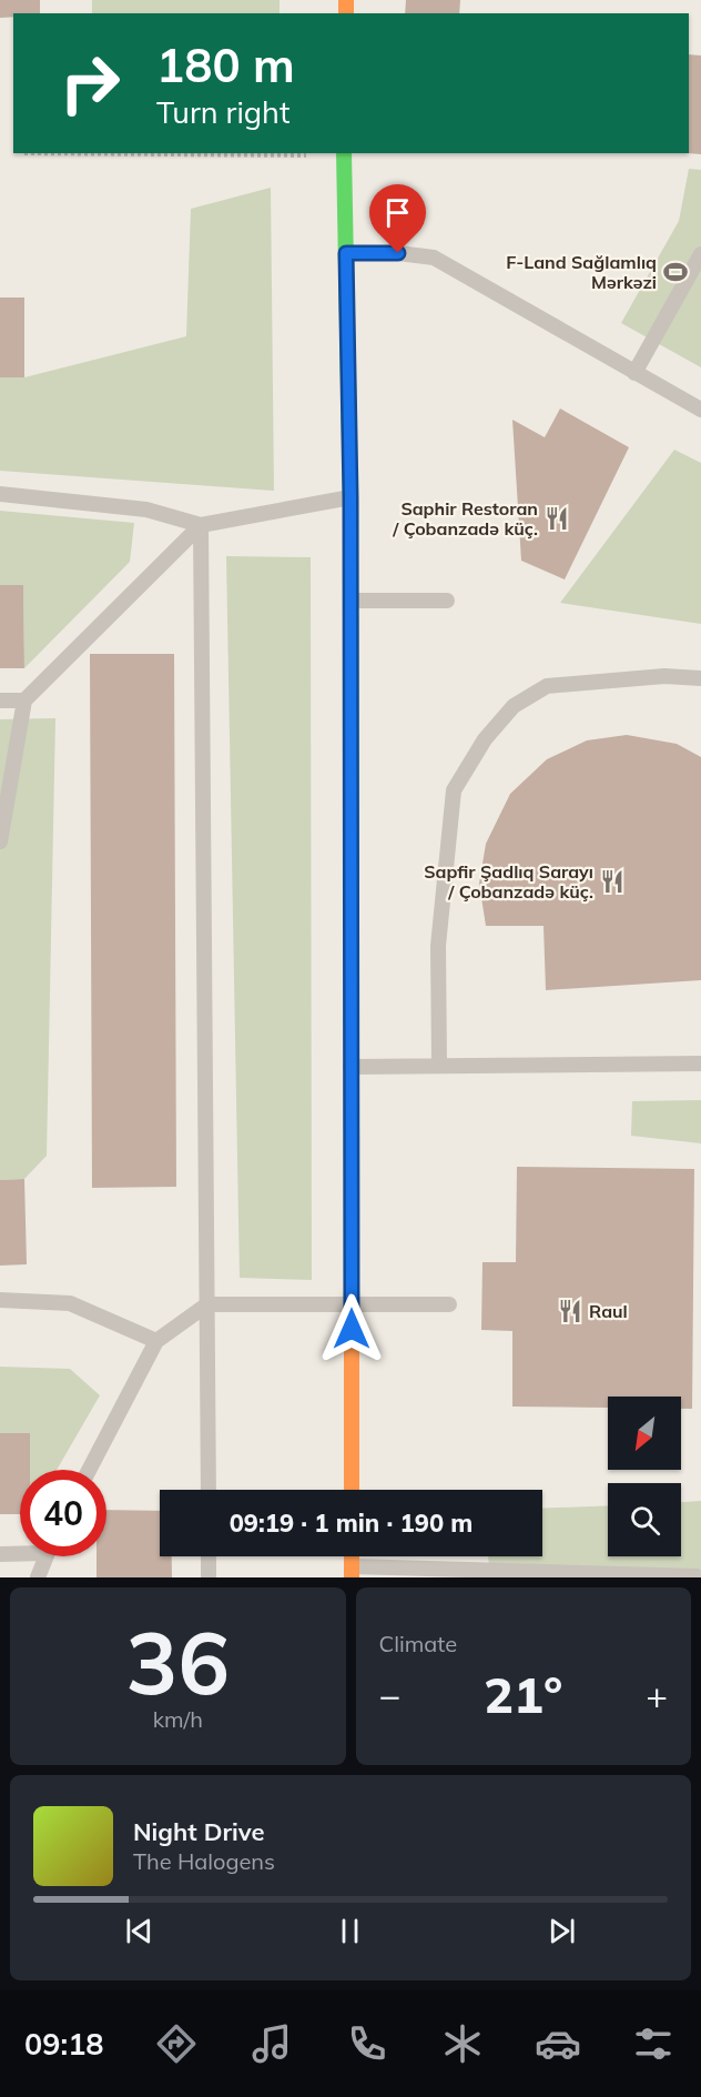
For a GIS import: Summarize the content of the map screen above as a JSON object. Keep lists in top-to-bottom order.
{
  "places": {
    "sports": ["F-Land Sağlamlıq Mərkəzi"],
    "restaurant": ["Saphir Restoran / Çobanzadə küç.", "Sapfir Şadlıq Sarayı / Çobanzadə küç.", "Raul"]
  },
  "north": "bottom left",
  "page": {
    "turn": ["180 m", "Turn right"],
    "limit": "40",
    "trip": "09:19 · 1 min · 190 m",
    "tile": [
      ["36", "km/h"],
      "Climate"
    ],
    "heat": ["−", "21°", "+"],
    "song": ["Night Drive", "The Halogens"],
    "tabs": "09:18"
  }
}
